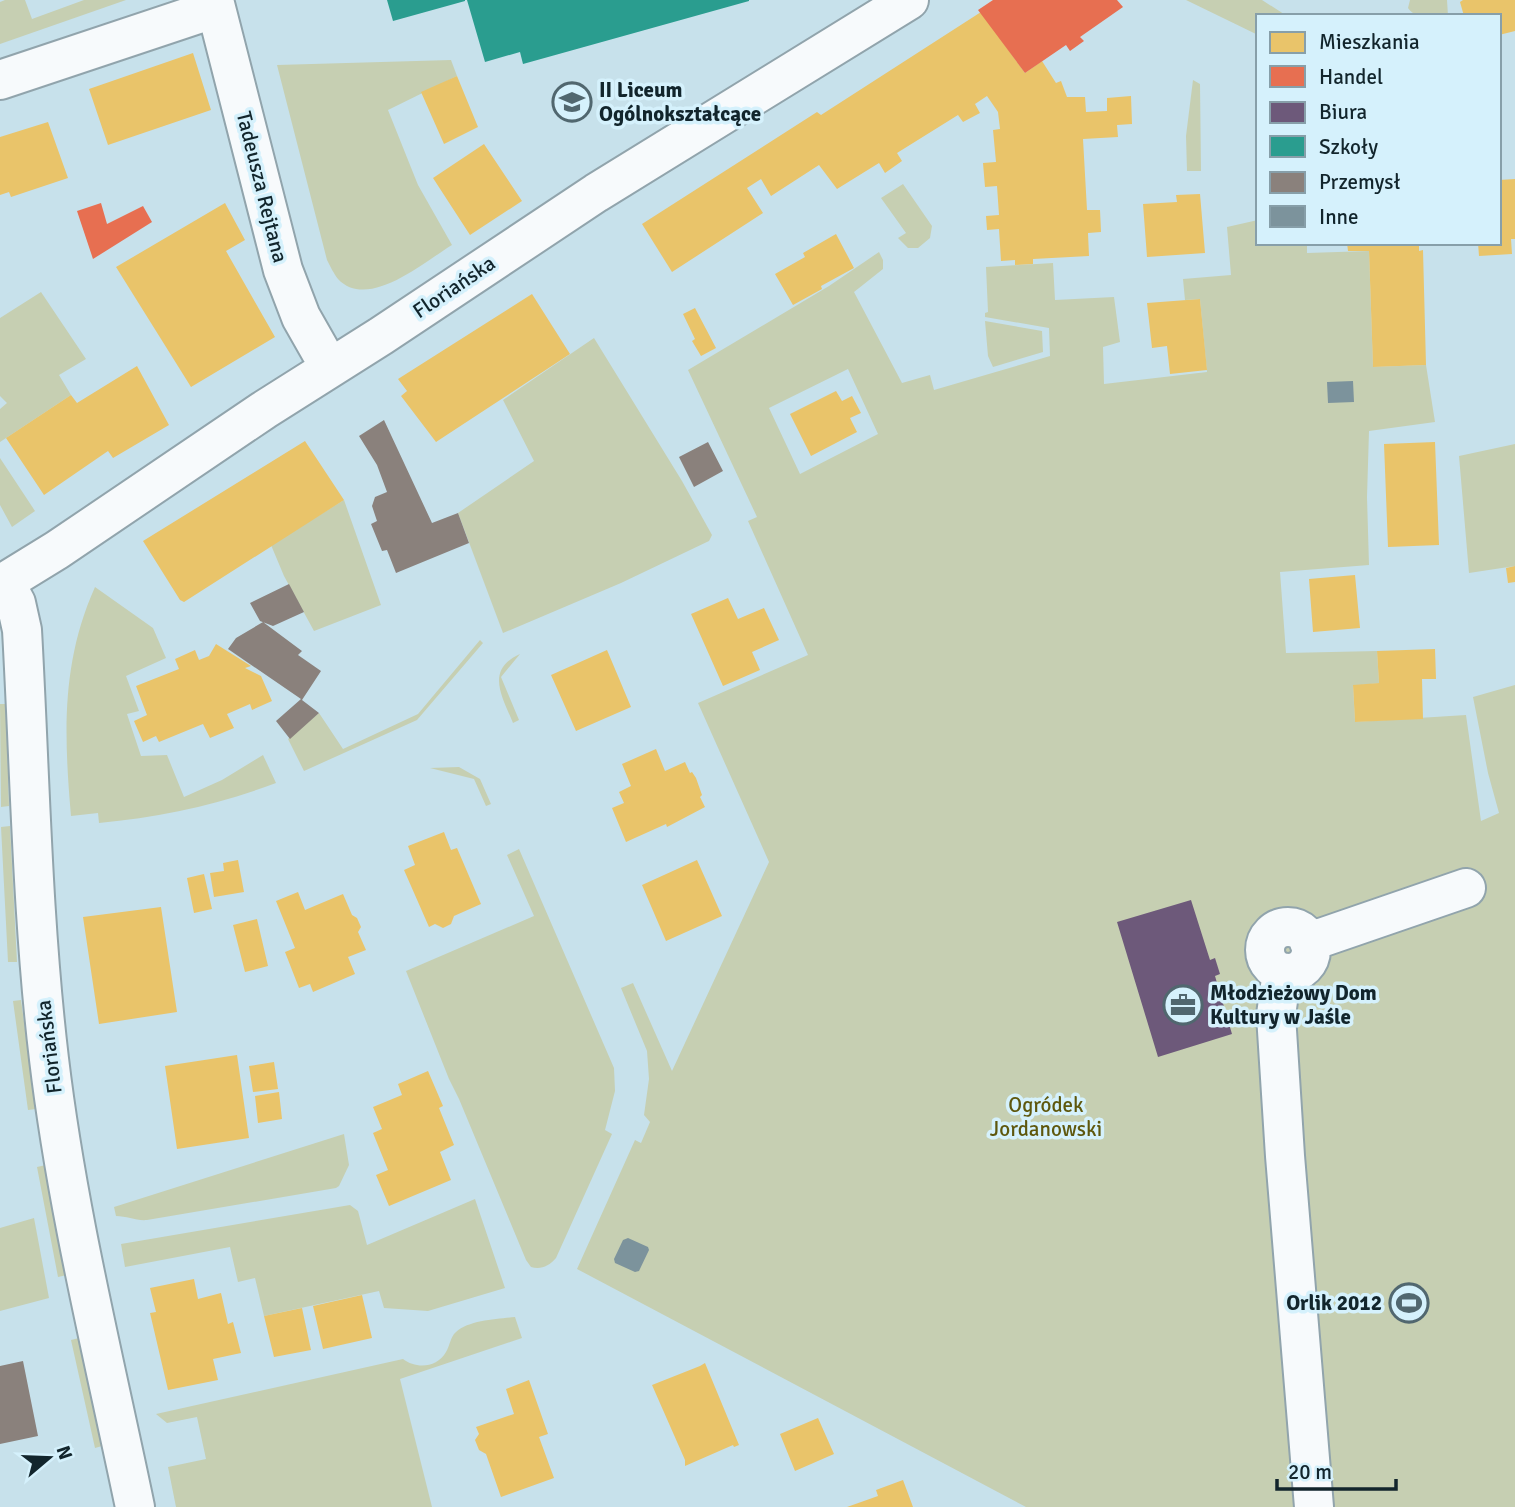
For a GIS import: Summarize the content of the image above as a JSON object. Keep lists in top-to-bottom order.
{
  "streets": {
    "street": ["Tadeusza Rejtana", "Floriańska"]
  },
  "crossings": [
    ["Tadeusza Rejtana", "Floriańska"]
  ],
  "parks": ["Ogródek Jordanowski"],
  "places": {
    "school or university": ["II Liceum Ogólnokształcące"],
    "office": ["Młodzieżowy Dom Kultury w Jaśle"],
    "sports": ["Orlik 2012"]
  },
  "legend": [
    "Mieszkania",
    "Handel",
    "Biura",
    "Szkoły",
    "Przemysł",
    "Inne"
  ],
  "scale_bar": "20 m",
  "north": "right"
}
